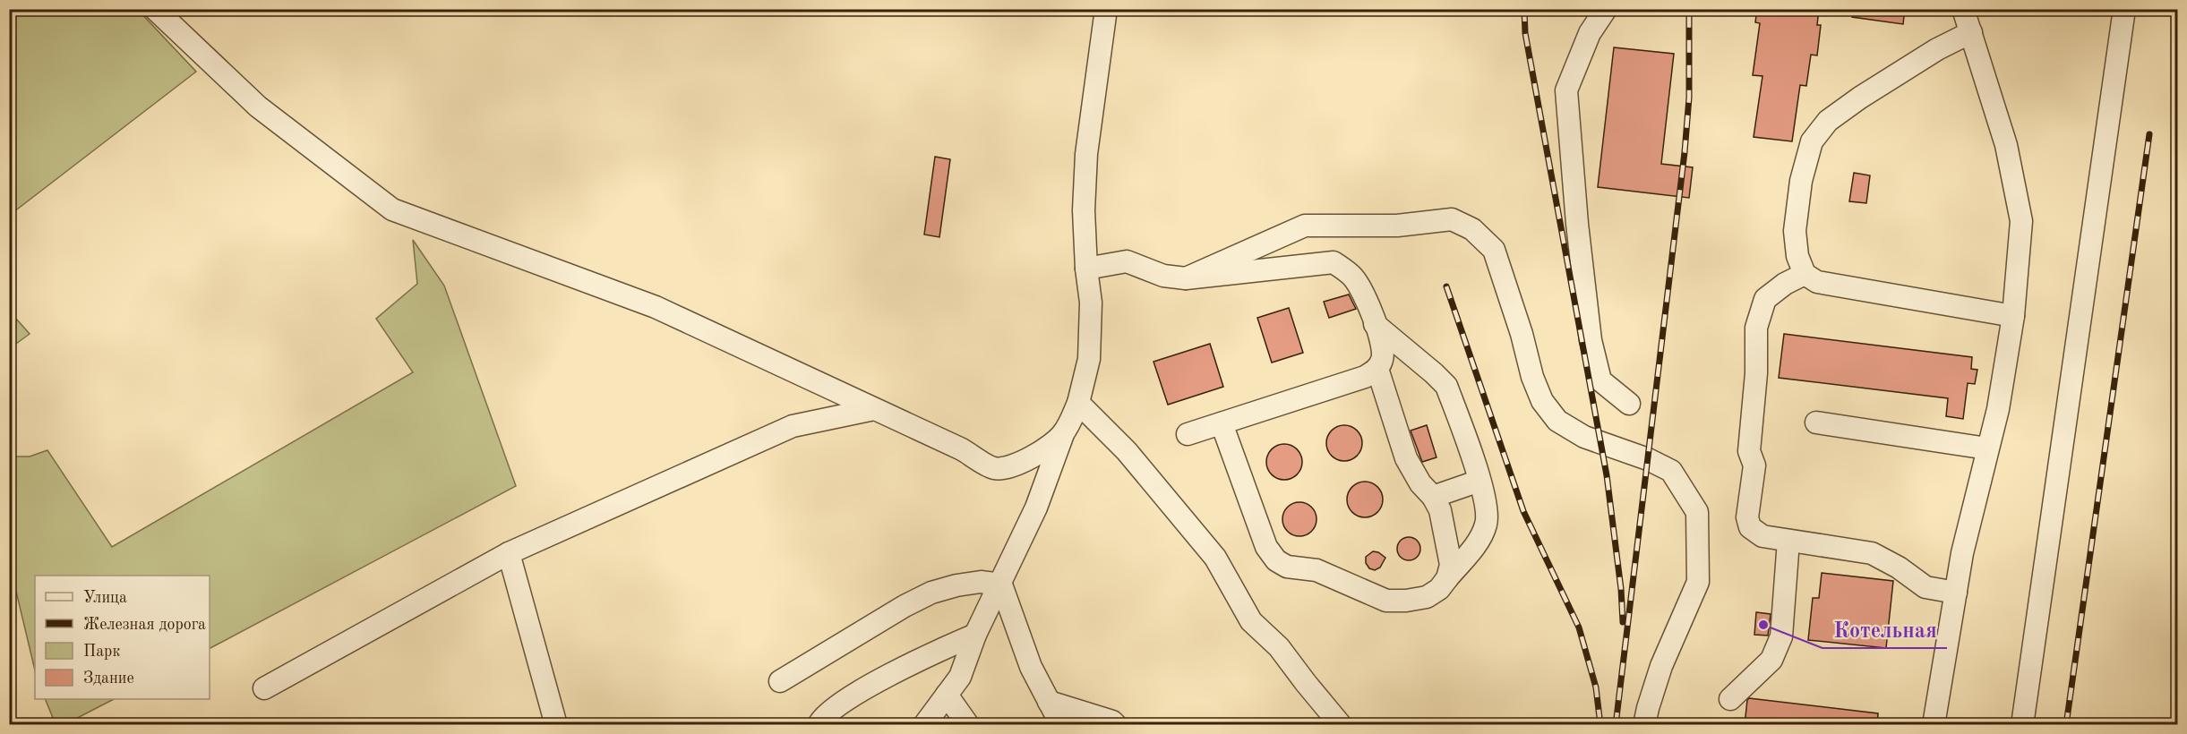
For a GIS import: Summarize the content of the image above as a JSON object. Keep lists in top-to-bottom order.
{
  "places": ["Котельная"],
  "legend": [
    "Улица",
    "Железная дорога",
    "Парк",
    "Здание"
  ]
}
